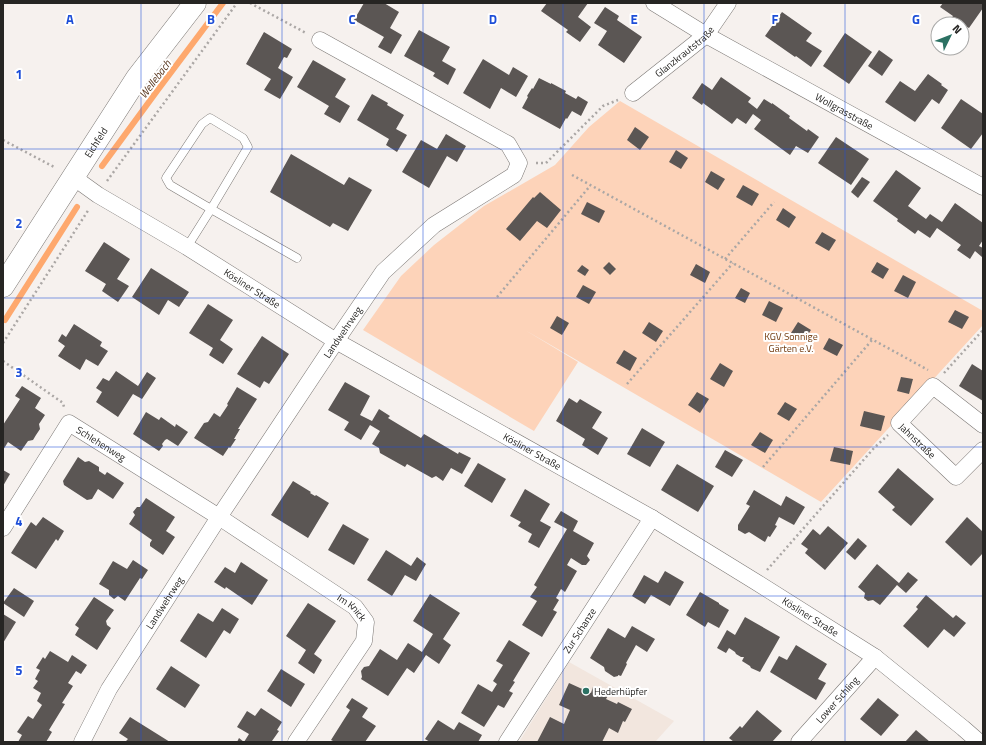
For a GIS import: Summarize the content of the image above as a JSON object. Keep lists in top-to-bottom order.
{
  "streets": {
    "main road": ["Eichfeld"],
    "street": [
      "Glanzkrautstraße",
      "Wollgrasstraße",
      "Kösliner Straße",
      "Landwehrweg",
      "Jahnstraße",
      "Schlehenweg",
      "Im Knick",
      "Zur Schanze",
      "Lower Schling"
    ]
  },
  "crossings": [
    ["Glanzkrautstraße", "Wollgrasstraße"],
    ["Eichfeld", "Kösliner Straße"],
    ["Kösliner Straße", "Landwehrweg"],
    ["Kösliner Straße", "Zur Schanze"],
    ["Kösliner Straße", "Lower Schling"],
    ["Landwehrweg", "Schlehenweg"],
    ["Landwehrweg", "Im Knick"],
    ["Schlehenweg", "Im Knick"]
  ],
  "water": ["Wellebach"],
  "parks": ["KGV Sonnige Gärten e.V."],
  "places": ["Hederhüpfer"],
  "north": "top right",
  "grid": {
    "columns": [
      "A",
      "B",
      "C",
      "D",
      "E",
      "F",
      "G"
    ],
    "rows": [
      "1",
      "2",
      "3",
      "4",
      "5"
    ]
  }
}
